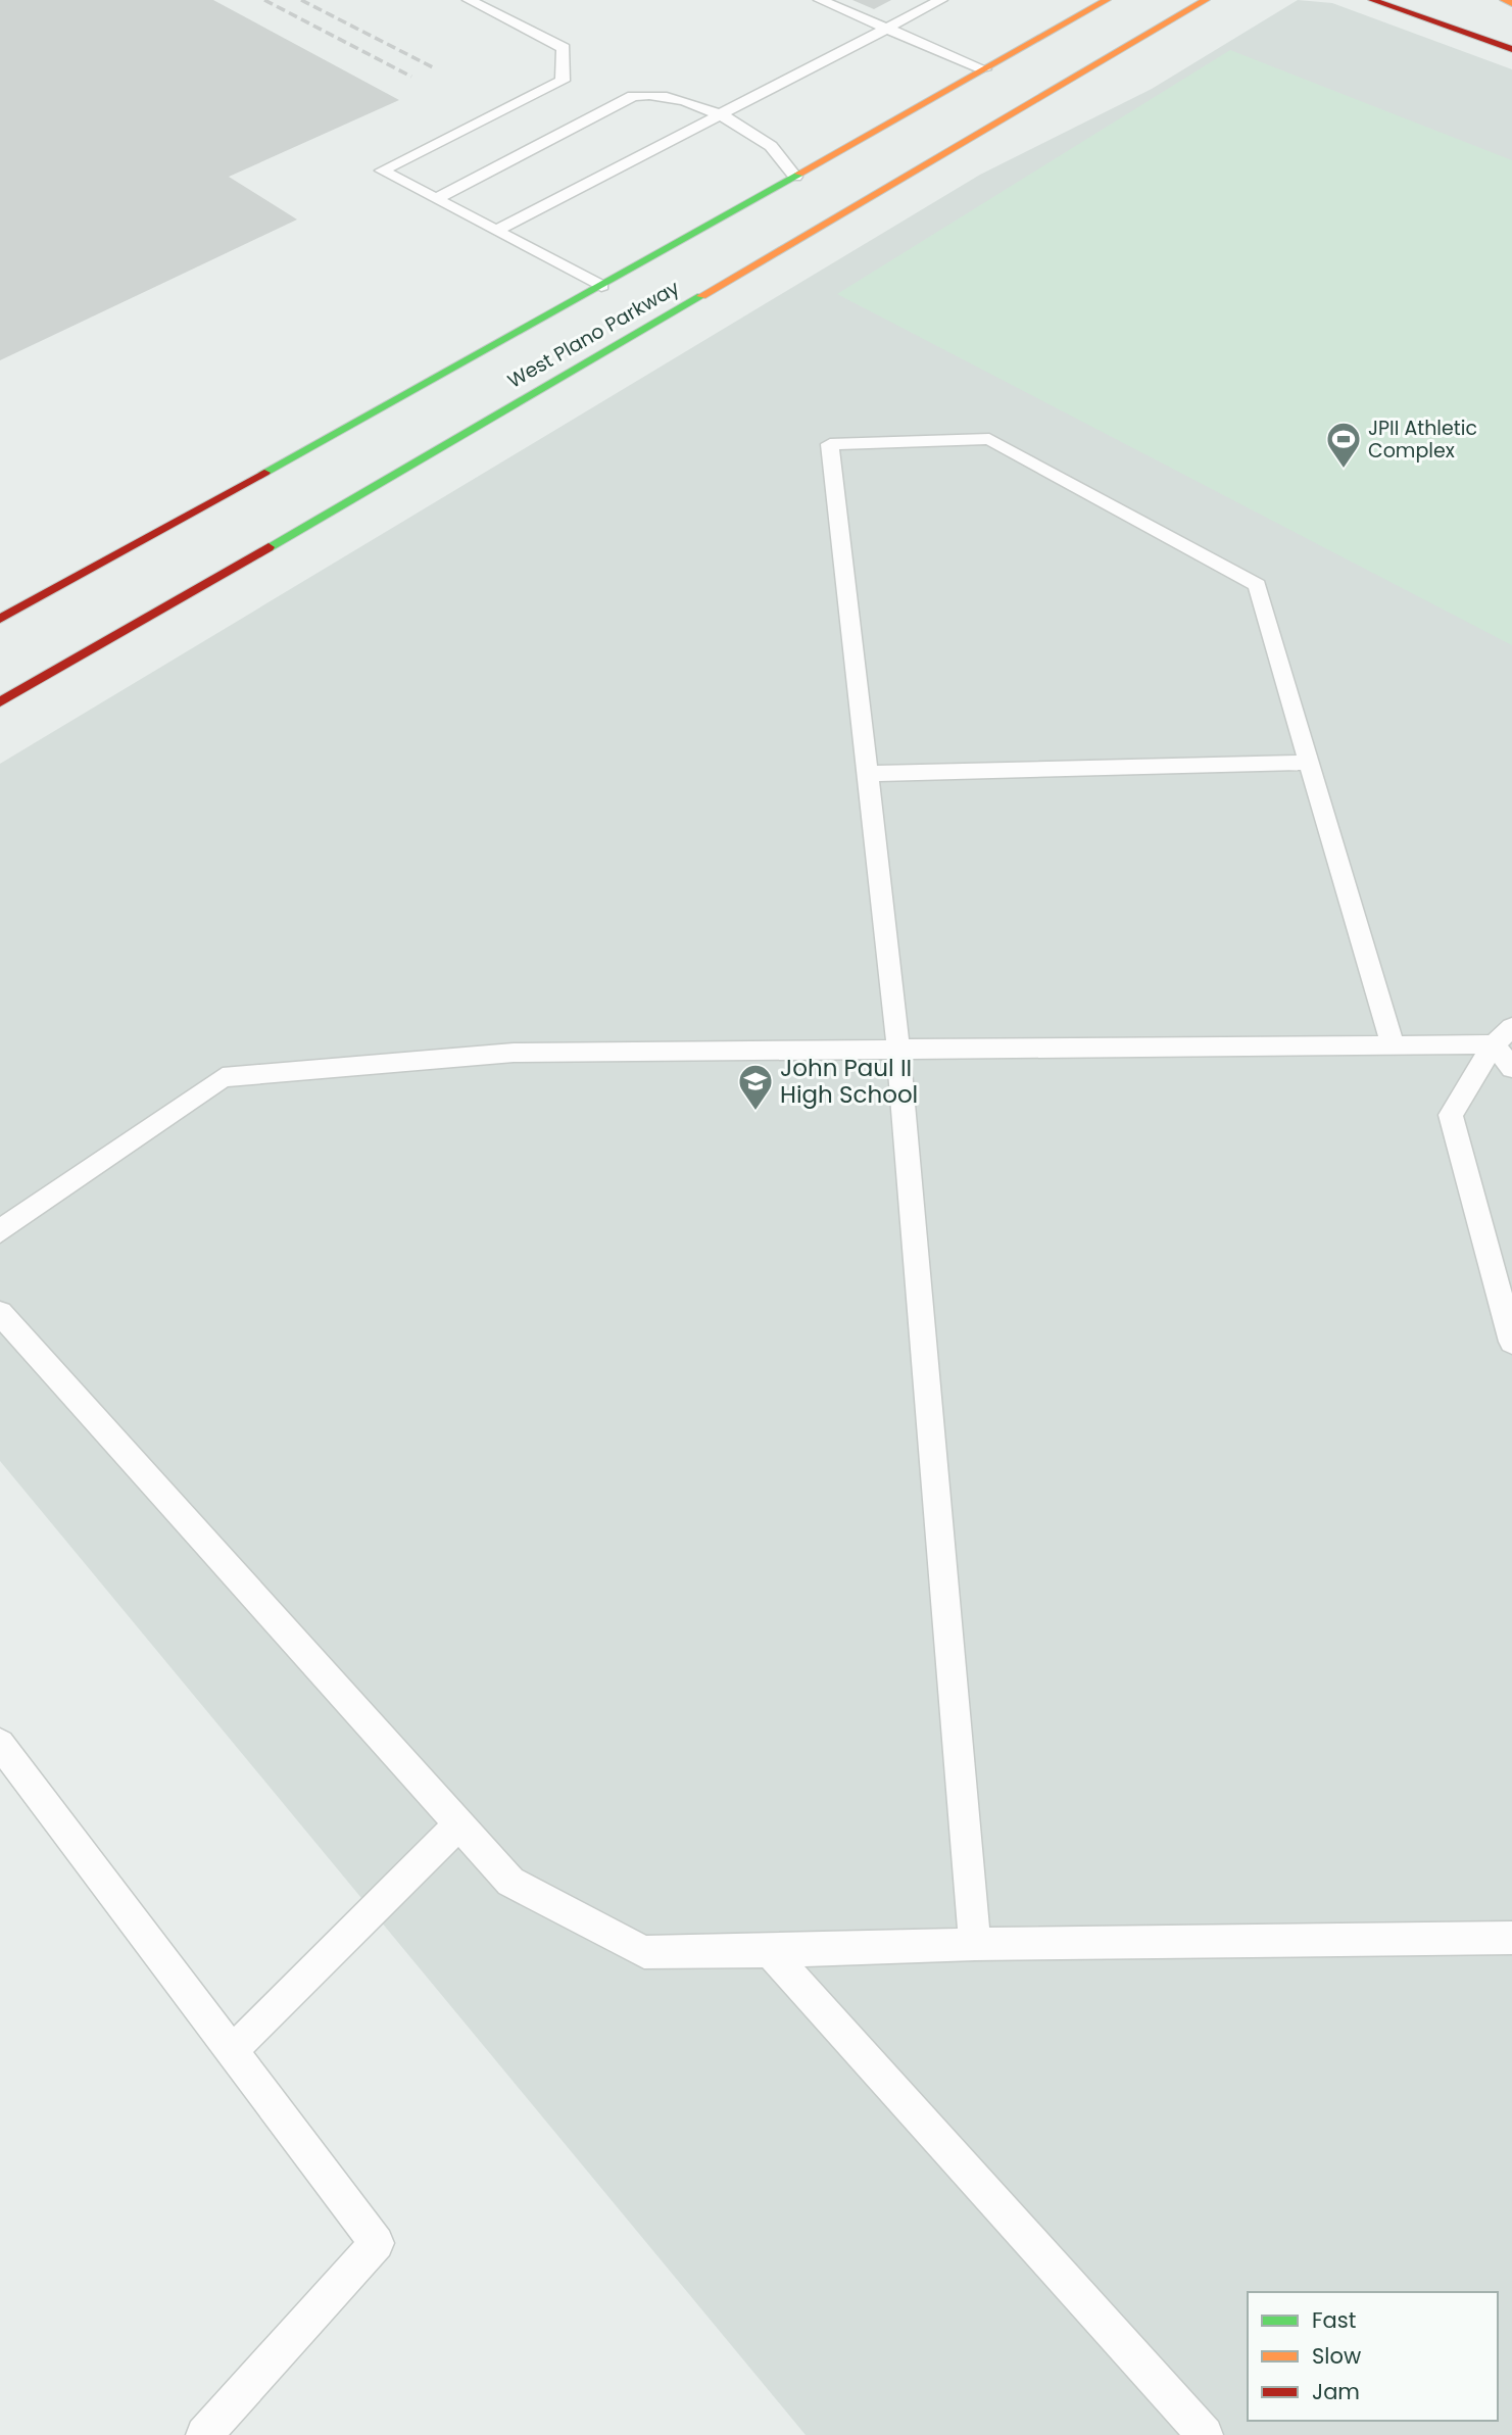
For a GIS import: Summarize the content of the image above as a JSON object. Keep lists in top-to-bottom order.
{
  "streets": {
    "main road": ["West Plano Parkway"]
  },
  "places": {
    "sports": ["JPII Athletic Complex"],
    "school or university": ["John Paul II High School"]
  },
  "legend": ["Fast", "Slow", "Jam"]
}
